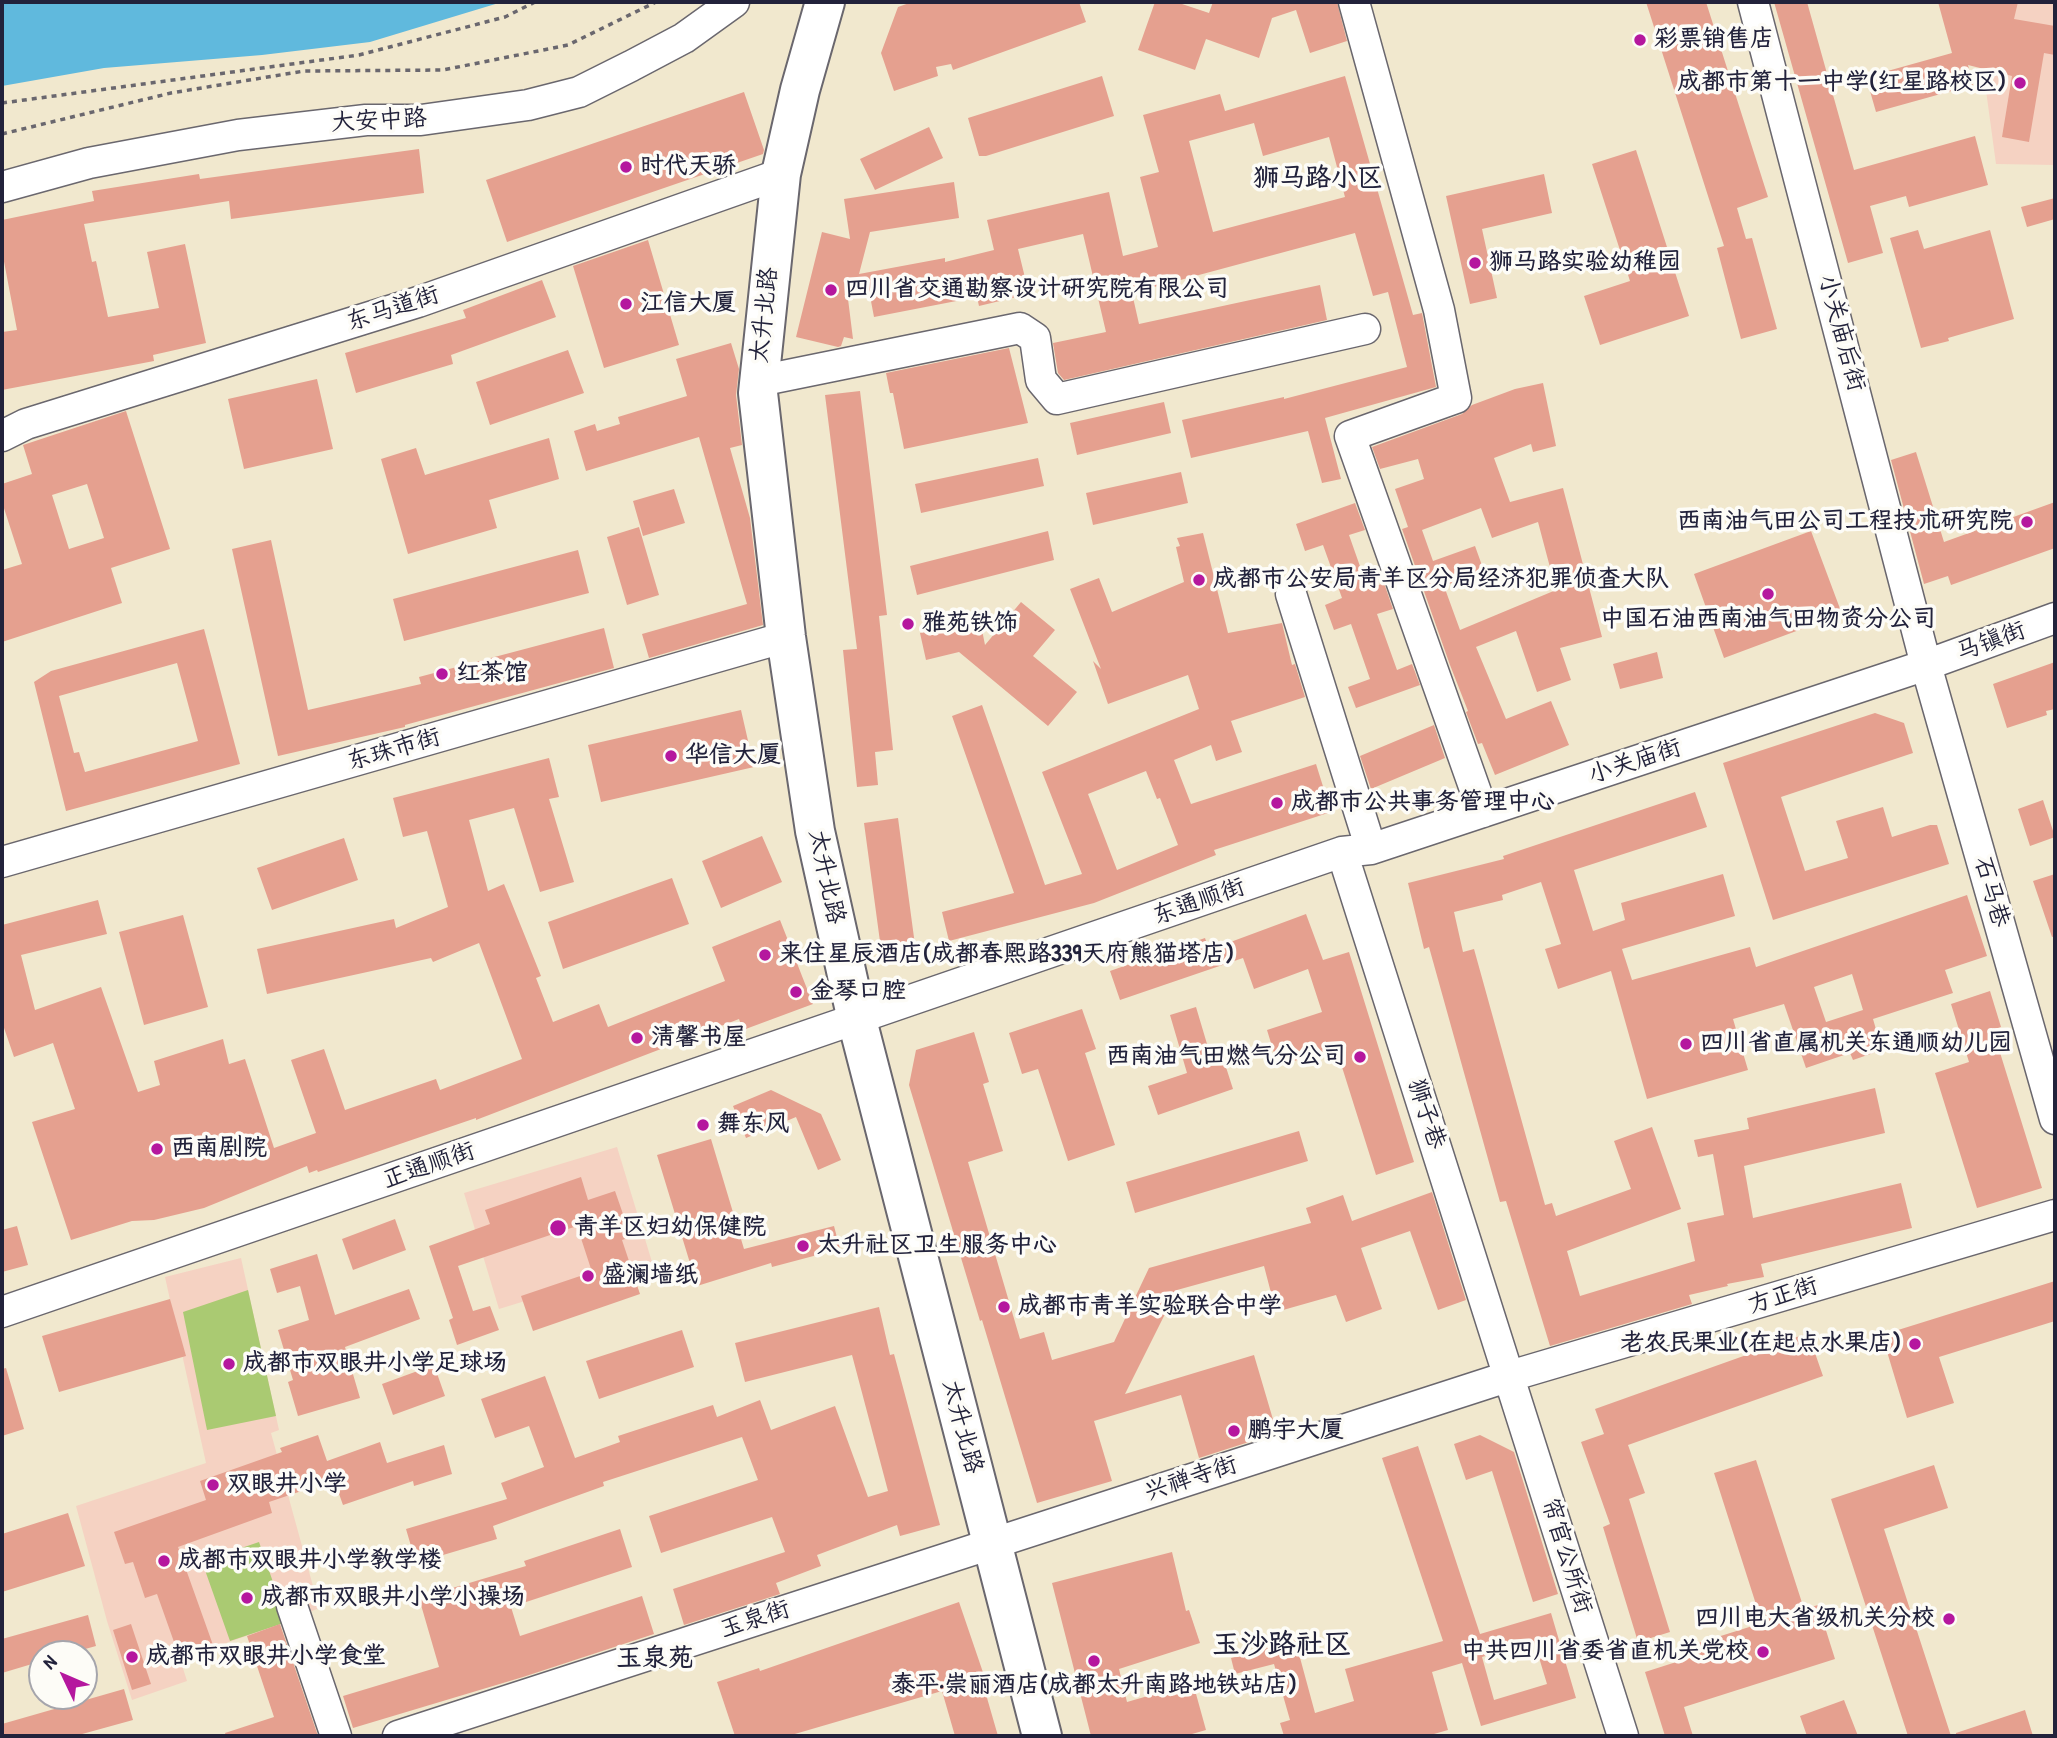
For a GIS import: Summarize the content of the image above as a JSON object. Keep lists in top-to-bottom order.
{
  "streets": {
    "main road": ["太升北路"],
    "street": [
      "大安中路",
      "东马道街",
      "小关庙后街",
      "马镇街",
      "东珠市街",
      "小关庙街",
      "石马巷",
      "东通顺街",
      "狮子巷",
      "正通顺街",
      "方正街",
      "兴禅寺街",
      "帘官公所街",
      "玉泉街"
    ]
  },
  "crossings": [
    ["东马道街", "太升北路"],
    ["太升北路", "东珠市街"],
    ["太升北路", "东通顺街"],
    ["太升北路", "正通顺街"],
    ["太升北路", "兴禅寺街"],
    ["太升北路", "玉泉街"],
    ["小关庙后街", "马镇街"],
    ["小关庙后街", "小关庙街"],
    ["小关庙后街", "石马巷"],
    ["马镇街", "小关庙街"],
    ["马镇街", "石马巷"],
    ["小关庙街", "石马巷"],
    ["小关庙街", "东通顺街"],
    ["小关庙街", "狮子巷"],
    ["东通顺街", "狮子巷"],
    ["东通顺街", "正通顺街"],
    ["狮子巷", "方正街"],
    ["狮子巷", "兴禅寺街"],
    ["狮子巷", "帘官公所街"],
    ["方正街", "兴禅寺街"],
    ["方正街", "帘官公所街"],
    ["兴禅寺街", "帘官公所街"],
    ["兴禅寺街", "玉泉街"]
  ],
  "districts": ["狮马路小区", "玉沙路社区", "玉泉苑"],
  "places": [
    "彩票销售店",
    "成都市第十一中学(红星路校区)",
    "时代天骄",
    "狮马路实验幼稚园",
    "四川省交通勘察设计研究院有限公司",
    "江信大厦",
    "西南油气田公司工程技术研究院",
    "成都市公安局青羊区分局经济犯罪侦查大队",
    "中国石油西南油气田物资分公司",
    "雅苑铁饰",
    "红茶馆",
    "华信大厦",
    "成都市公共事务管理中心",
    "来住星辰酒店(成都春熙路339天府熊猫塔店)",
    "金琴口腔",
    "清馨书屋",
    "四川省直属机关东通顺幼儿园",
    "西南油气田燃气分公司",
    "舞东风",
    "西南剧院",
    "青羊区妇幼保健院",
    "太升社区卫生服务中心",
    "盛澜墙纸",
    "成都市青羊实验联合中学",
    "老农民果业(在起点水果店)",
    "成都市双眼井小学足球场",
    "鹏宇大厦",
    "双眼井小学",
    "成都市双眼井小学教学楼",
    "成都市双眼井小学小操场",
    "四川电大省级机关分校",
    "中共四川省委省直机关党校",
    "成都市双眼井小学食堂",
    "泰平·崇丽酒店(成都太升南路地铁站店)"
  ],
  "north": "top left"
}
